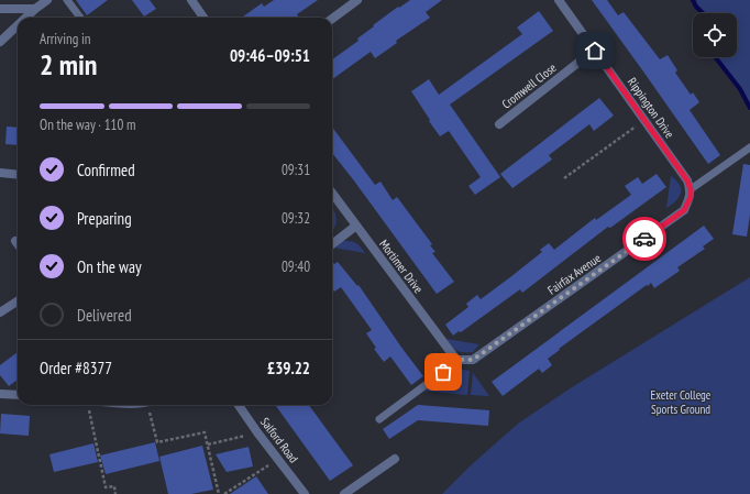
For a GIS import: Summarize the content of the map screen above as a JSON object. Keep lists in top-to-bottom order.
{
  "streets": {
    "street": [
      "Cromwell Close",
      "Rippington Drive",
      "Mortimer Drive",
      "Fairfax Avenue",
      "Salford Road"
    ]
  },
  "crossings": [
    ["Cromwell Close", "Rippington Drive"],
    ["Rippington Drive", "Fairfax Avenue"],
    ["Mortimer Drive", "Fairfax Avenue"]
  ],
  "parks": ["Exeter College Sports Ground"],
  "page": {
    "heading": ["2 min", "Arriving in", "09:46–09:51"],
    "panel": ["Order #8377", "£39.22"],
    "bar": "On the way · 110 m",
    "list": [
      ["Confirmed", "09:31"],
      ["Preparing", "09:32"],
      ["On the way", "09:40"],
      "Delivered"
    ]
  }
}
